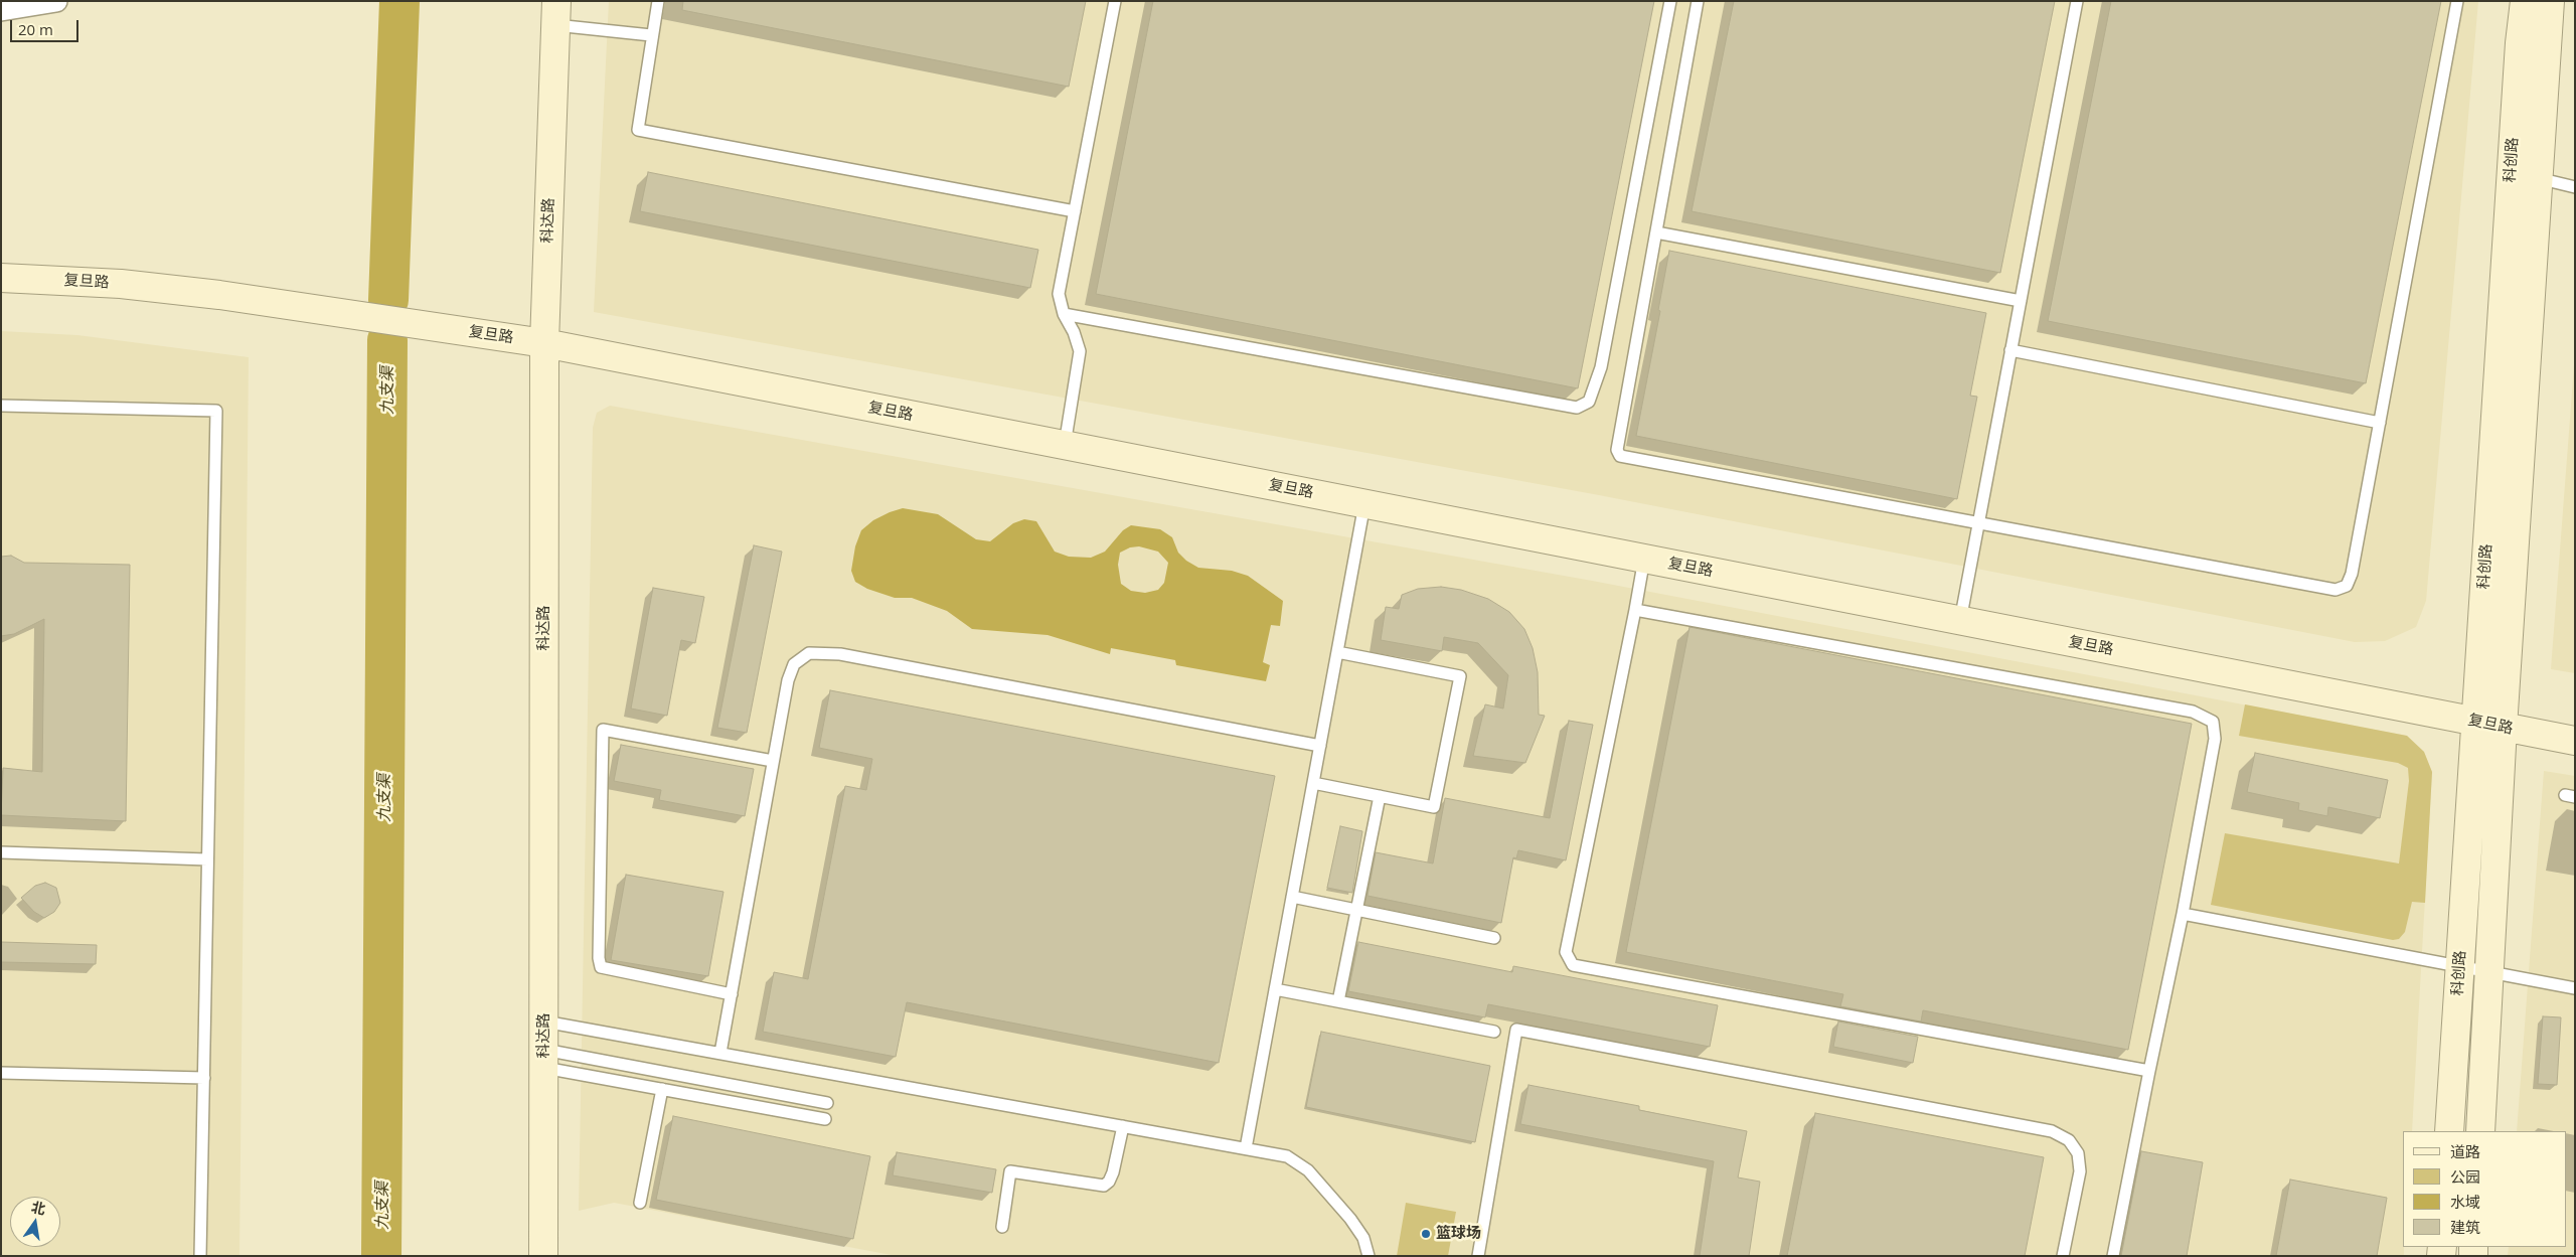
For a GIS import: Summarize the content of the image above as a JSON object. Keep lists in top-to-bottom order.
{
  "streets": {
    "street": ["科创路", "科达路", "复旦路"]
  },
  "crossings": [
    ["科创路", "复旦路"],
    ["科达路", "复旦路"]
  ],
  "water": ["九支渠"],
  "places": ["篮球场"],
  "legend": [
    "道路",
    "公园",
    "水域",
    "建筑"
  ],
  "scale_bar": "20 m",
  "north": "top"
}
